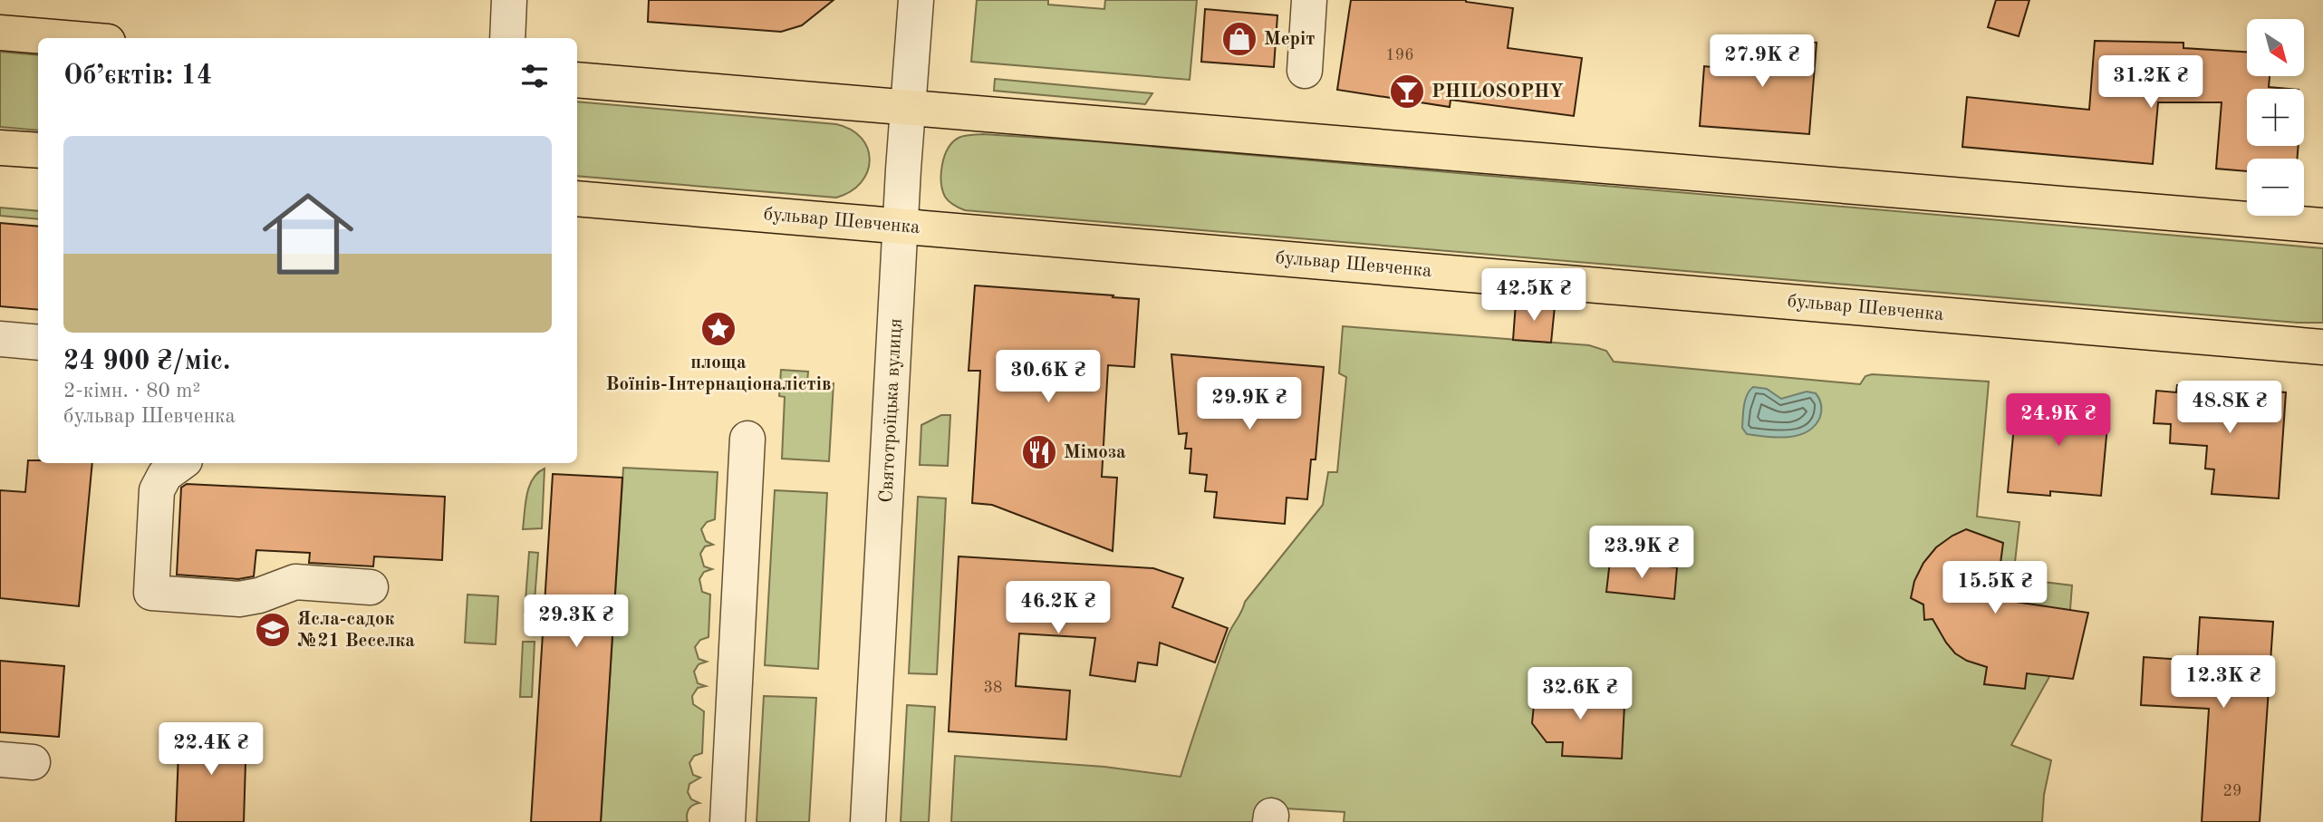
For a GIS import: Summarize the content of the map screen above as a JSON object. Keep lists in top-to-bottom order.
{
  "streets": {
    "main road": ["бульвар Шевченка"],
    "street": ["Святотроїцька вулиця"]
  },
  "crossings": [
    ["бульвар Шевченка", "Святотроїцька вулиця"]
  ],
  "places": {
    "shop": ["Меріт"],
    "bar": ["PHILOSOPHY"],
    "place": ["площа Воїнів-Інтернаціоналістів"],
    "restaurant": ["Мімоза"],
    "school or university": ["Ясла-садок №21 Веселка"]
  },
  "house_numbers": ["196", "38", "29"],
  "north": "bottom right",
  "page": {
    "map_buttons": ["+", "−"],
    "price": [
      "27.9K ₴",
      "31.2K ₴",
      "42.5K ₴",
      "30.6K ₴",
      "29.9K ₴",
      "48.8K ₴",
      "24.9K ₴",
      "23.9K ₴",
      "15.5K ₴",
      "46.2K ₴",
      "29.3K ₴",
      "12.3K ₴",
      "32.6K ₴",
      "22.4K ₴"
    ],
    "heading": "Об’єктів: 14",
    "list": [
      {
        "name": "24 900 ₴/міс.",
        "note": "2-кімн. · 80 m² · бульвар Шевченка"
      }
    ]
  }
}
